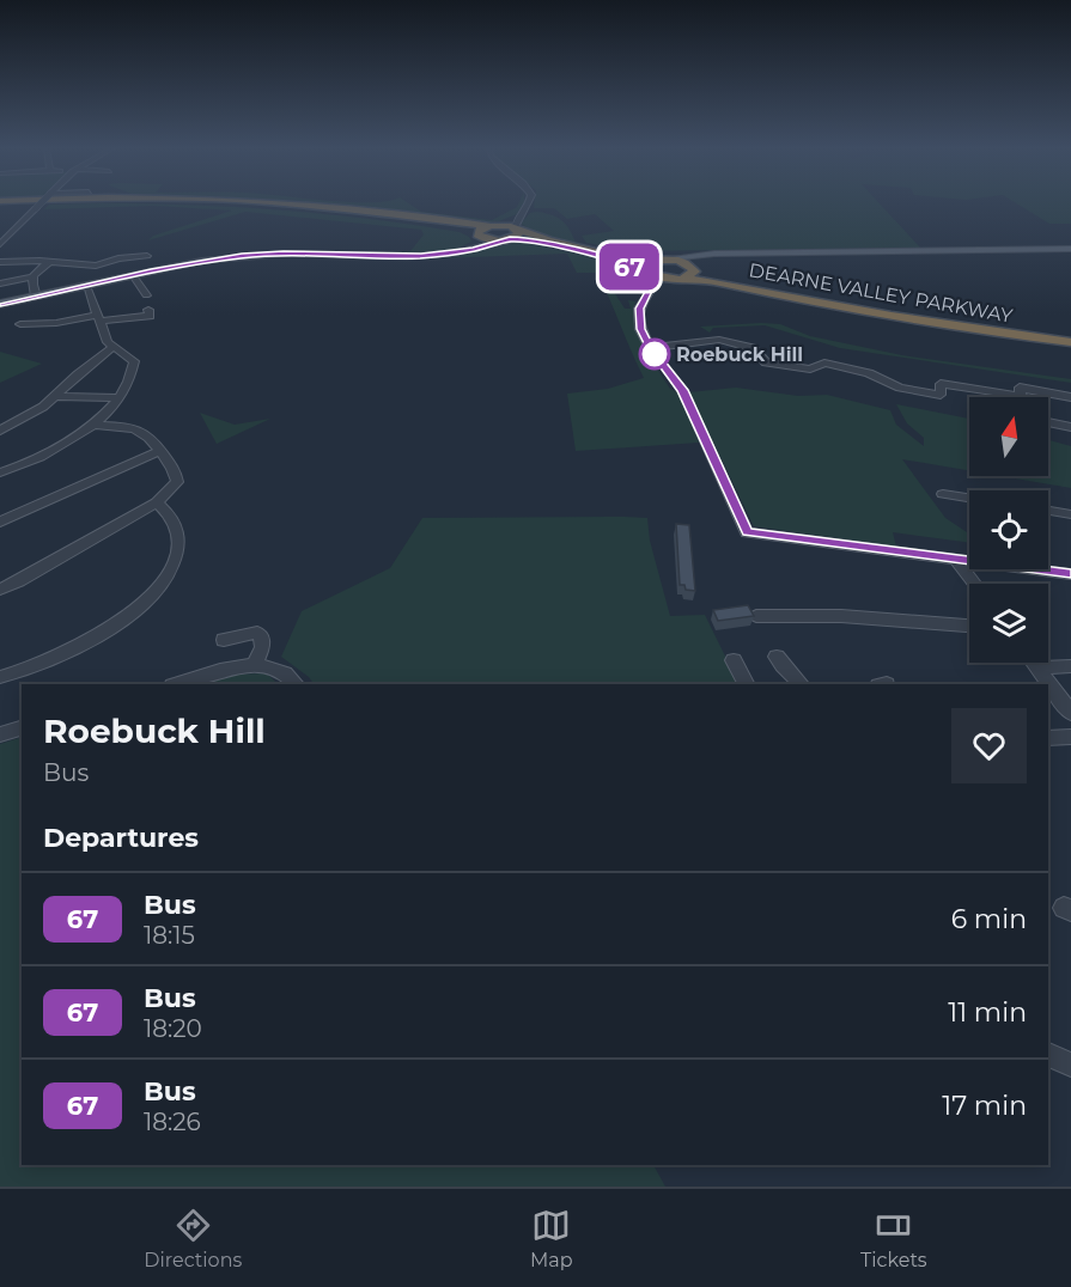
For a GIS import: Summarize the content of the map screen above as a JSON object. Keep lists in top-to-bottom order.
{
  "streets": {
    "highway": ["DEARNE VALLEY PARKWAY"]
  },
  "places": ["Roebuck Hill"],
  "lines": ["bus line 67"],
  "north": "top",
  "page": {
    "on_map": "67",
    "heading": [
      ["Roebuck Hill", "Bus"],
      "Departures"
    ],
    "list": [
      {
        "mark": "67",
        "name": "Bus",
        "note": "18:15",
        "value": "6 min"
      },
      {
        "mark": "67",
        "name": "Bus",
        "note": "18:20",
        "value": "11 min"
      },
      {
        "mark": "67",
        "name": "Bus",
        "note": "18:26",
        "value": "17 min"
      }
    ],
    "tabs": ["Directions", "Map", "Tickets"]
  }
}
